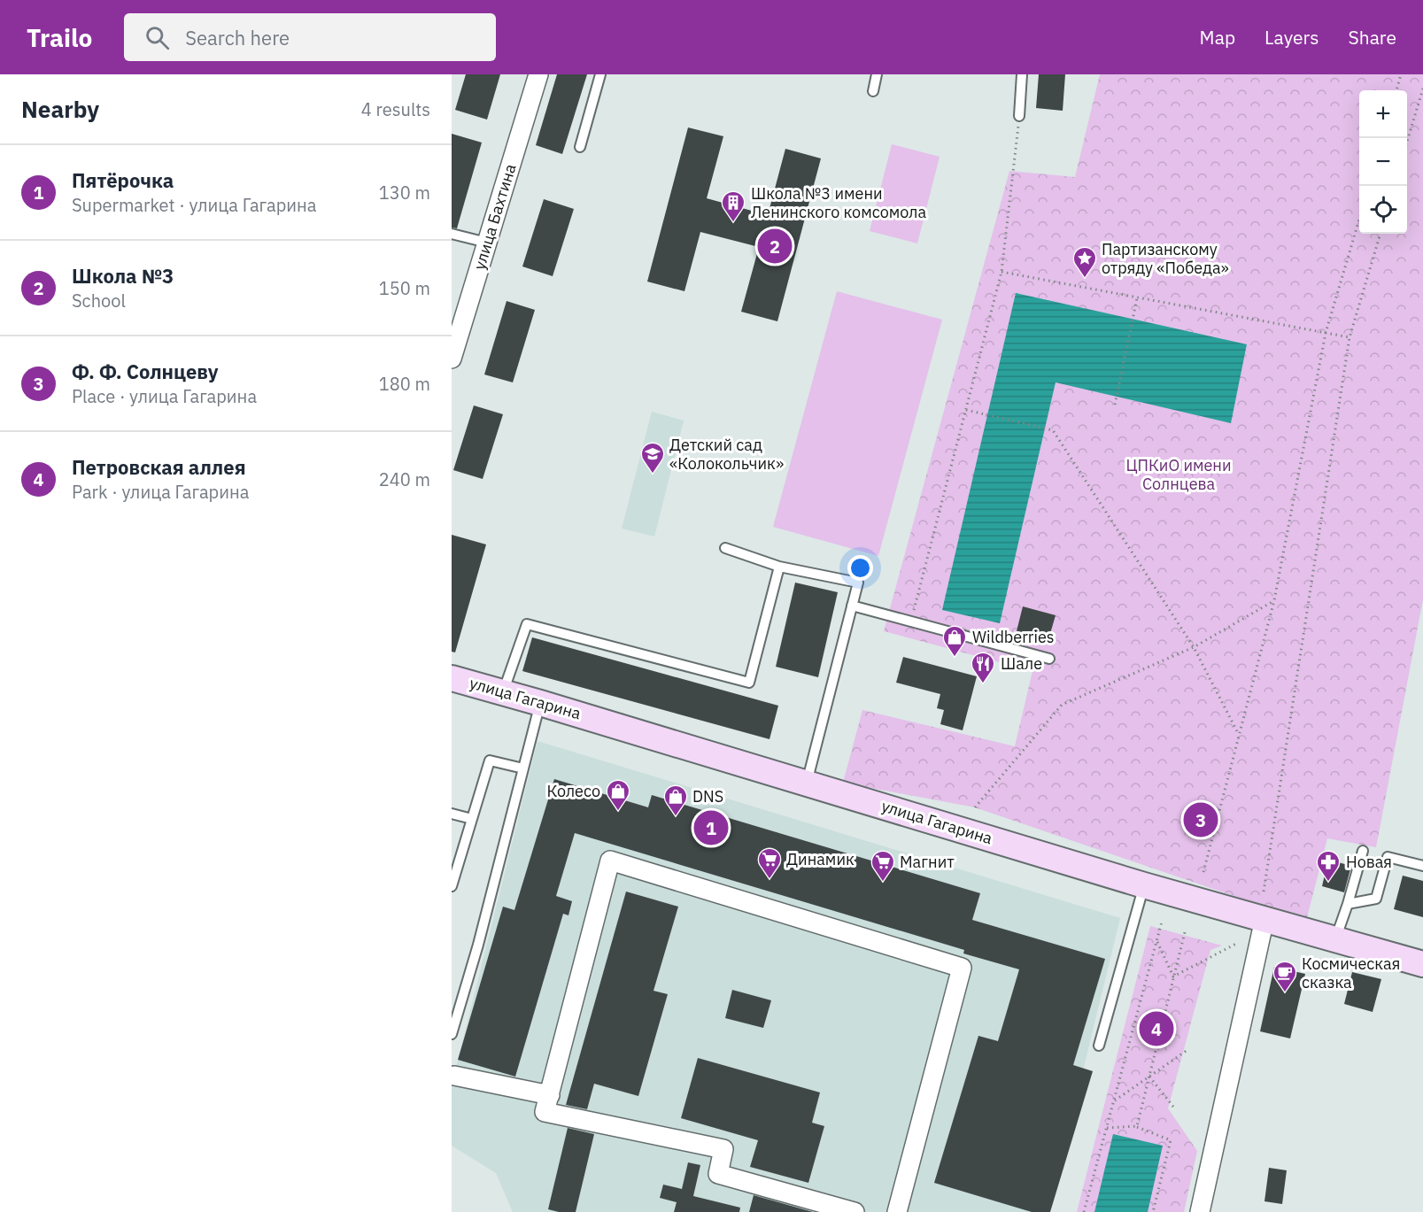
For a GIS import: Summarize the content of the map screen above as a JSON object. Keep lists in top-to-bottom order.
{
  "streets": {
    "main road": ["улица Гагарина"],
    "street": ["улица Бахтина"]
  },
  "parks": ["ЦПКиО имени Солнцева"],
  "places": {
    "building": ["Школа №3 имени Ленинского комсомола"],
    "place": ["Партизанскому отряду «Победа»"],
    "school or university": ["Детский сад «Колокольчик»"],
    "shop": ["Wildberries", "Колесо", "DNS"],
    "restaurant": ["Шале"],
    "supermarket": ["Динамик", "Магнит"],
    "pharmacy": ["Новая"],
    "cafe": ["Космическая сказка"]
  },
  "page": {
    "header": "Trailo",
    "search": "Search here",
    "nav": ["Map", "Layers", "Share"],
    "heading": ["Nearby", "4 results"],
    "map_buttons": ["+", "−"],
    "list": [
      {
        "mark": "1",
        "name": "Пятёрочка",
        "note": "Supermarket · улица Гагарина",
        "value": "130 m"
      },
      {
        "mark": "2",
        "name": "Школа №3",
        "note": "School",
        "value": "150 m"
      },
      {
        "mark": "3",
        "name": "Ф. Ф. Солнцеву",
        "note": "Place · улица Гагарина",
        "value": "180 m"
      },
      {
        "mark": "4",
        "name": "Петровская аллея",
        "note": "Park · улица Гагарина",
        "value": "240 m"
      }
    ],
    "pins": [
      "2",
      "3",
      "1",
      "4"
    ]
  }
}
